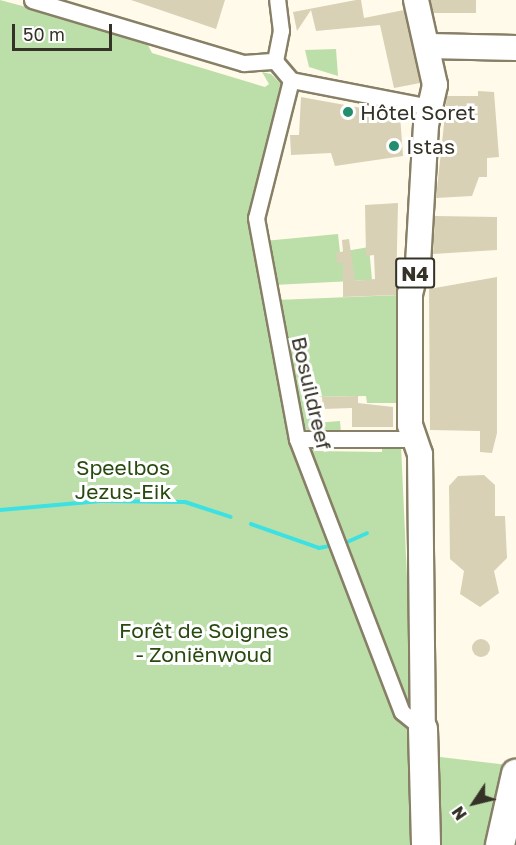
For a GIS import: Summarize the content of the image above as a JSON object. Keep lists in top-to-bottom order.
{
  "streets": {
    "highway": ["N4"],
    "street": ["Bosuildreef"]
  },
  "crossings": [
    ["N4", "Bosuildreef"]
  ],
  "parks": ["Speelbos Jezus-Eik", "Forêt de Soignes - Zoniënwoud"],
  "places": ["Hôtel Soret", "Istas"],
  "scale_bar": "50 m",
  "north": "bottom left"
}
